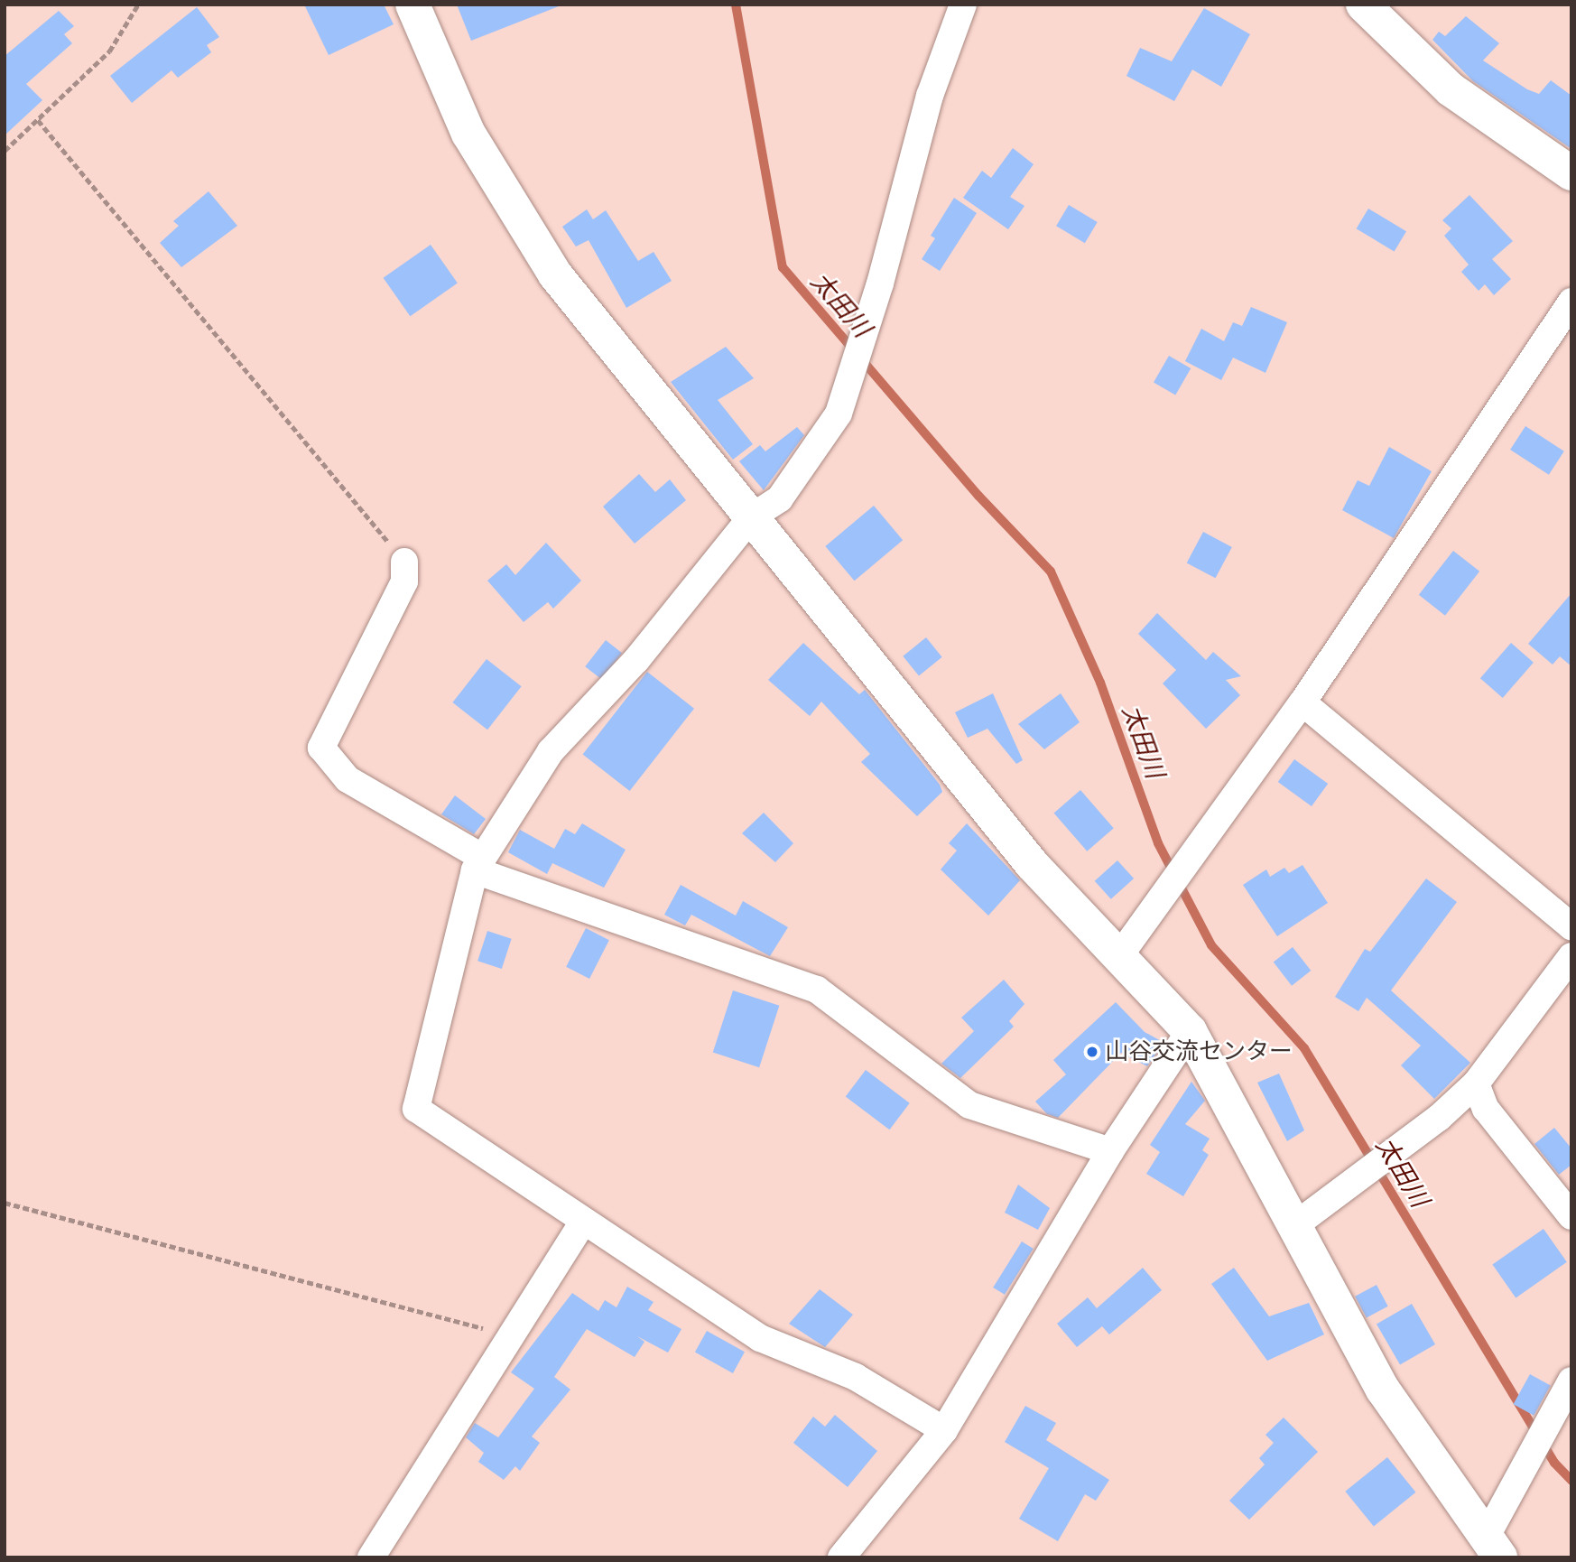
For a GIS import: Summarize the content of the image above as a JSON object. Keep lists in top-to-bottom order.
{
  "water": ["太田川"],
  "places": ["山谷交流センター"]
}
